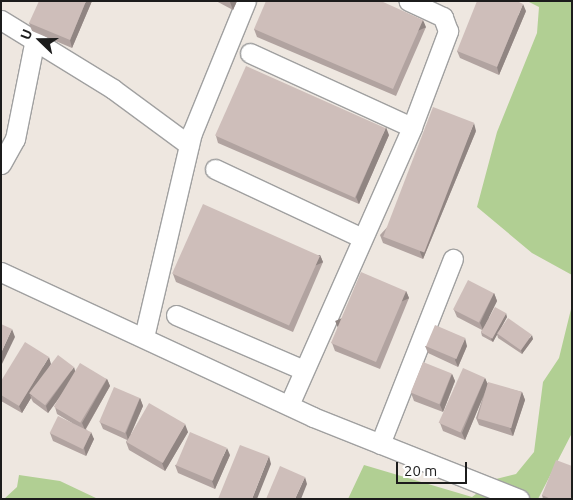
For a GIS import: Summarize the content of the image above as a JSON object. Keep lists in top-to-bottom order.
{
  "scale_bar": "20 m",
  "north": "left"
}
